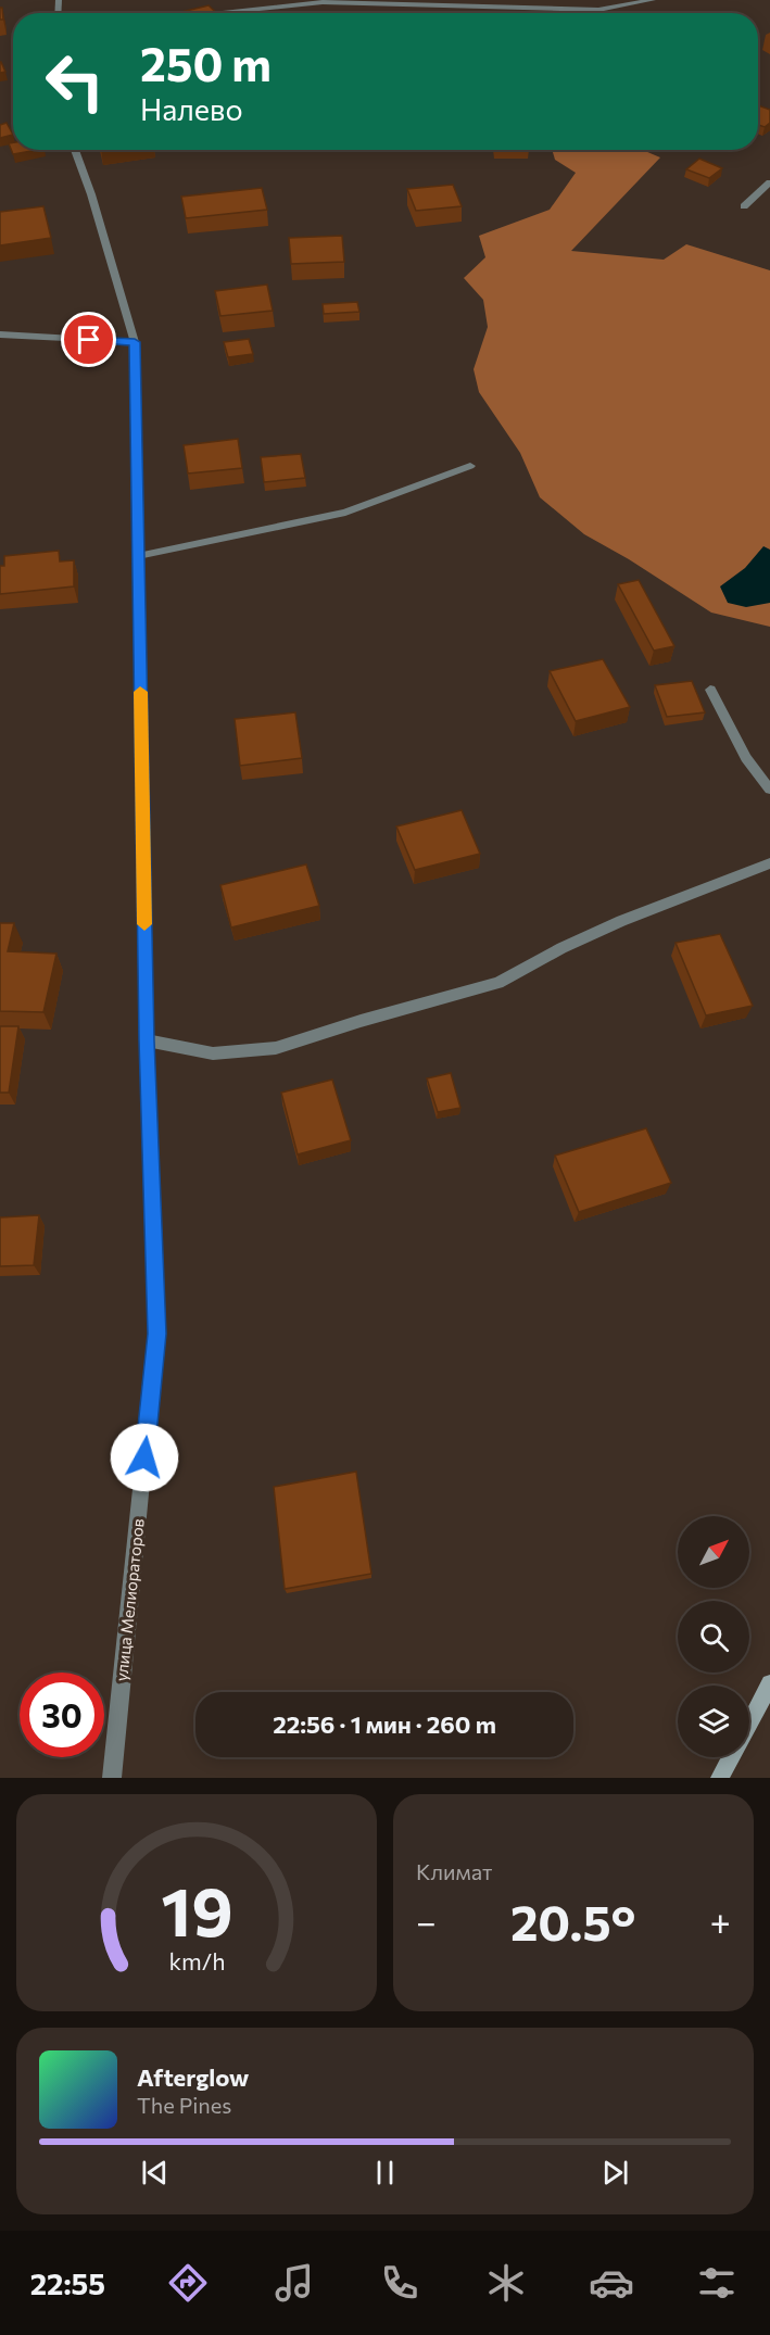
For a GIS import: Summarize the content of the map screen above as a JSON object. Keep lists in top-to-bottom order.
{
  "streets": {
    "street": ["улица Мелиораторов"]
  },
  "north": "top right",
  "page": {
    "turn": ["250 m", "Налево"],
    "limit": "30",
    "trip": "22:56 · 1 мин · 260 m",
    "tile": "Климат",
    "heat": ["−", "20.5°", "+"],
    "song": ["Afterglow", "The Pines"],
    "tabs": "22:55",
    "gauge": ["19", "km/h"]
  }
}
